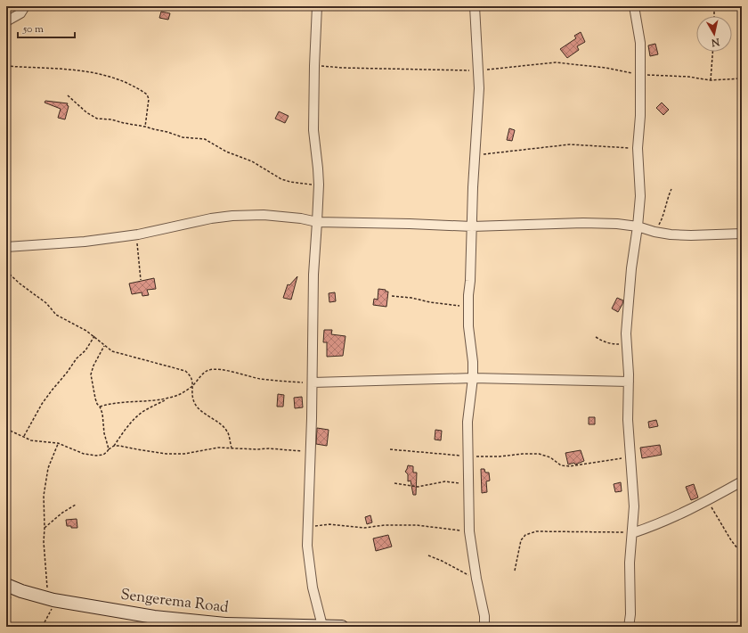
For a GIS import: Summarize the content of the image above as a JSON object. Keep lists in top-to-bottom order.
{
  "streets": {
    "main road": ["Sengerema Road"]
  },
  "scale_bar": "50 m",
  "north": "bottom"
}
